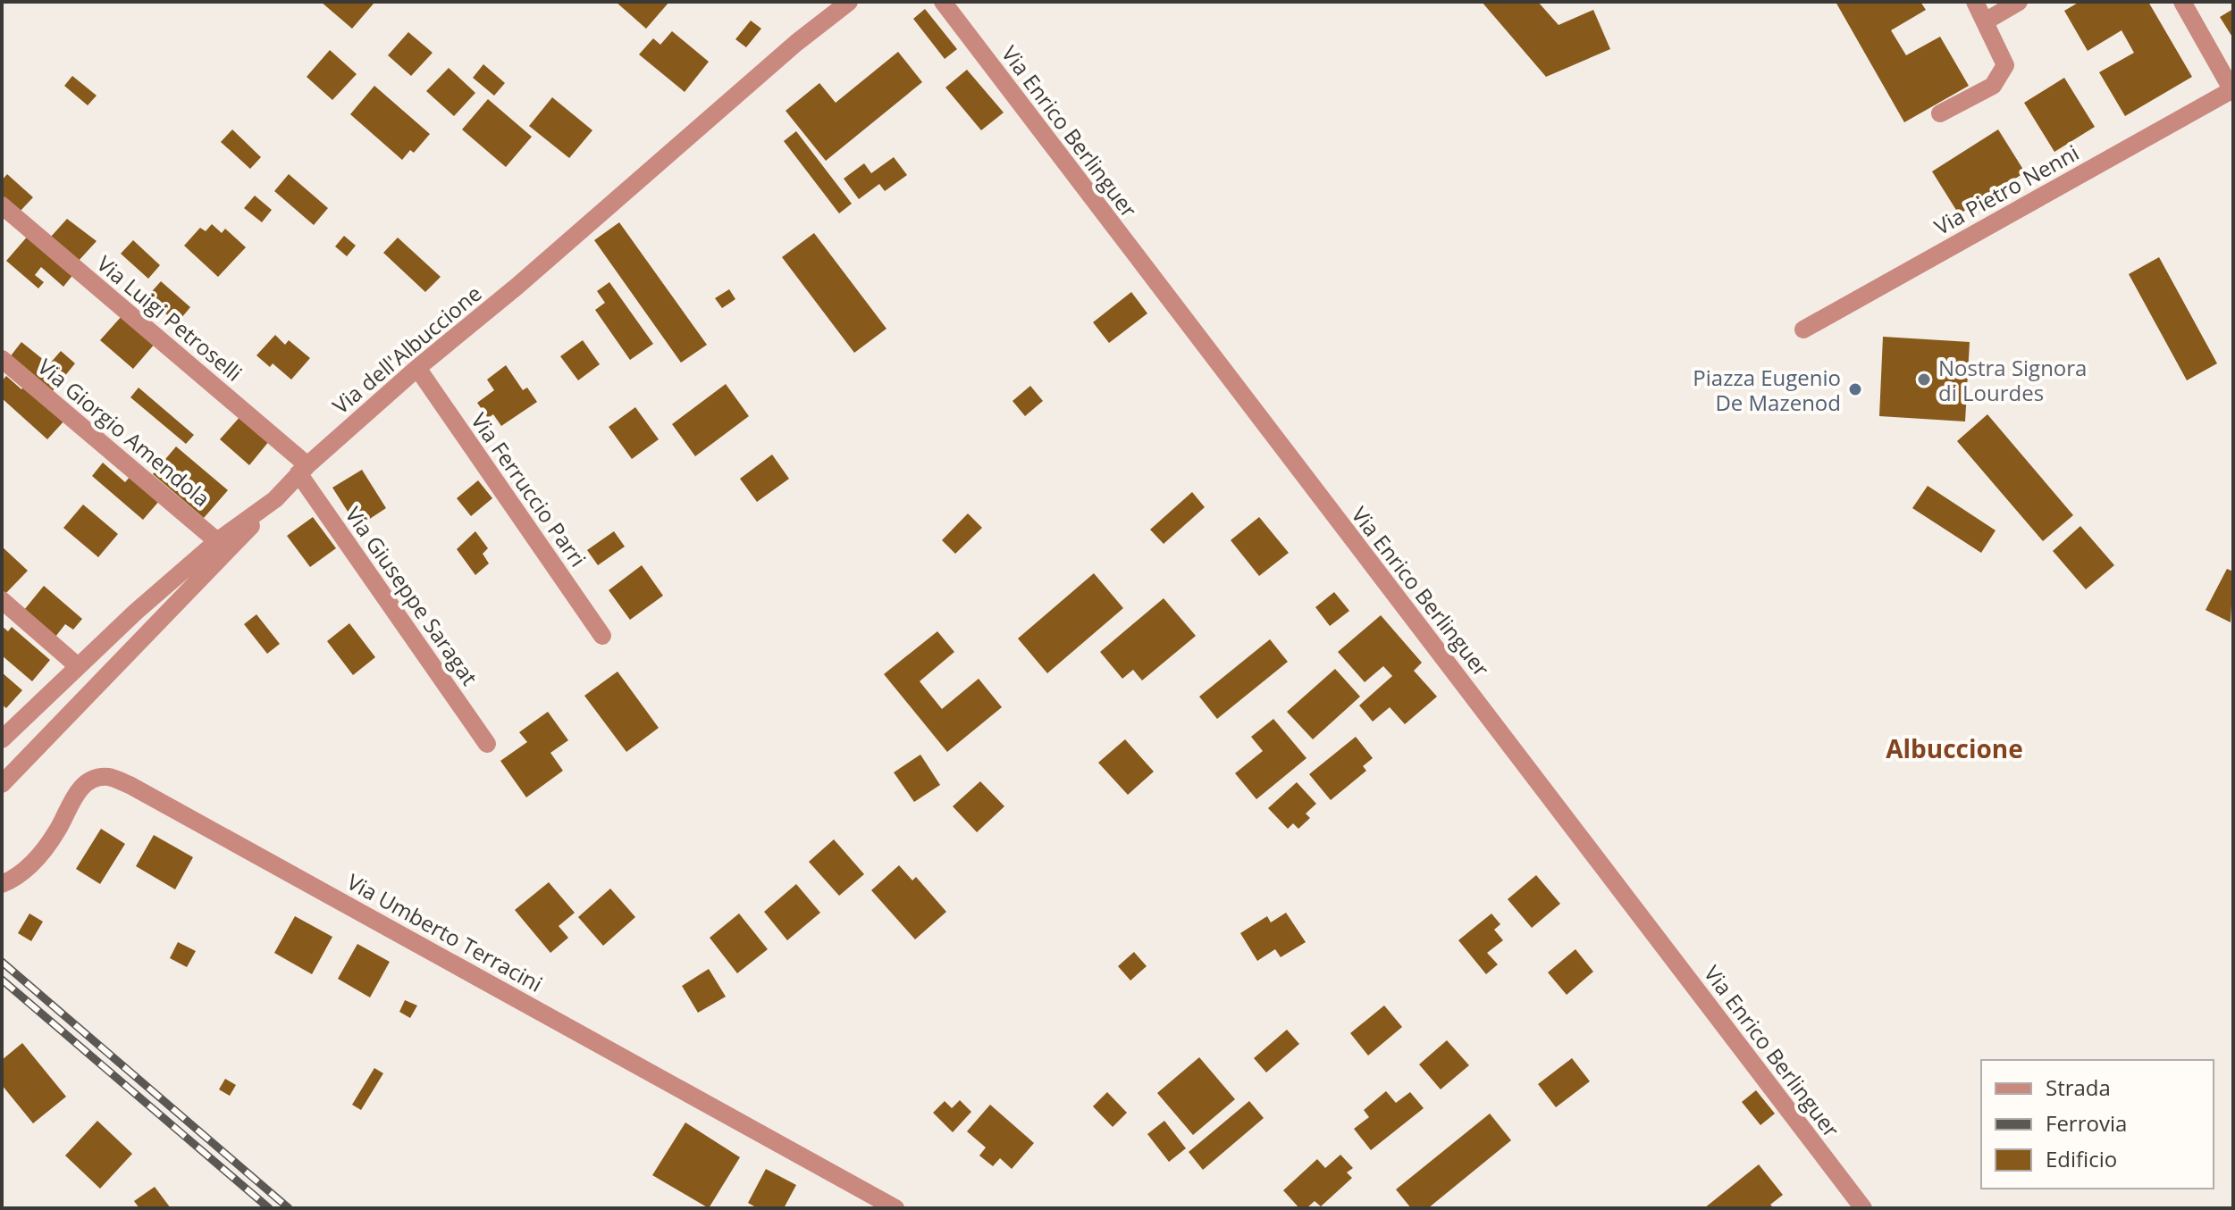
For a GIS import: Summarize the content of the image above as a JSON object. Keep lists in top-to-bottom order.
{
  "streets": {
    "street": [
      "Via Enrico Berlinguer",
      "Via Pietro Nenni",
      "Via Luigi Petroselli",
      "Via dell'Albuccione",
      "Via Giorgio Amendola",
      "Via Ferruccio Parri",
      "Via Giuseppe Saragat",
      "Via Umberto Terracini"
    ]
  },
  "crossings": [
    ["Via Luigi Petroselli", "Via dell'Albuccione"],
    ["Via Luigi Petroselli", "Via Giuseppe Saragat"],
    ["Via dell'Albuccione", "Via Giorgio Amendola"],
    ["Via dell'Albuccione", "Via Ferruccio Parri"],
    ["Via dell'Albuccione", "Via Giuseppe Saragat"]
  ],
  "districts": ["Albuccione"],
  "places": ["Nostra Signora di Lourdes", "Piazza Eugenio De Mazenod"],
  "legend": ["Strada", "Ferrovia", "Edificio"]
}
